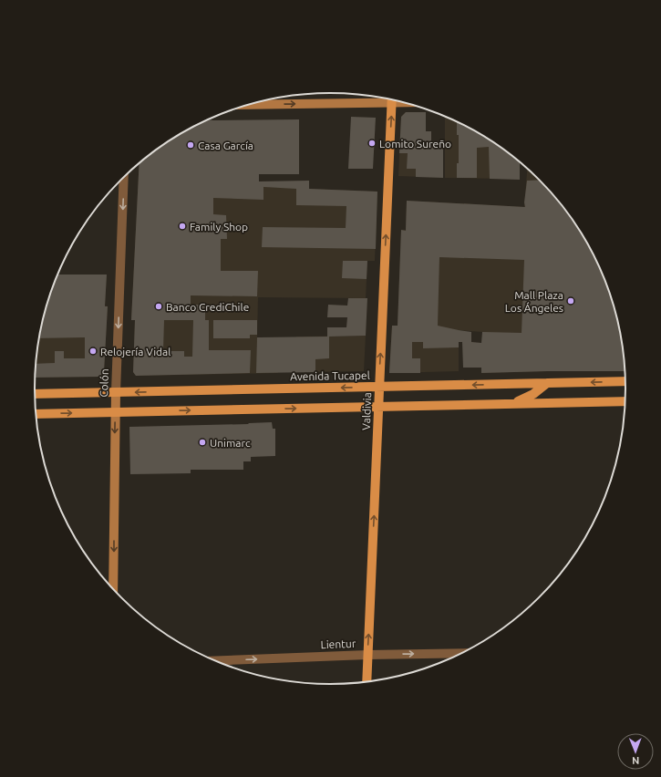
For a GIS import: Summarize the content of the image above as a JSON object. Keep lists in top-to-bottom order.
{
  "streets": {
    "main road": ["Avenida Tucapel", "Valdivia"],
    "street": ["Colón", "Lientur"]
  },
  "crossings": [
    ["Avenida Tucapel", "Colón"],
    ["Avenida Tucapel", "Valdivia"],
    ["Valdivia", "Lientur"]
  ],
  "one_way": ["Colón", "Valdivia", "Lientur"],
  "places": [
    "Lomito Sureño",
    "Casa García",
    "Family Shop",
    "Mall Plaza Los Ángeles",
    "Banco CrediChile",
    "Relojería Vidal",
    "Unimarc"
  ],
  "north": "bottom"
}
